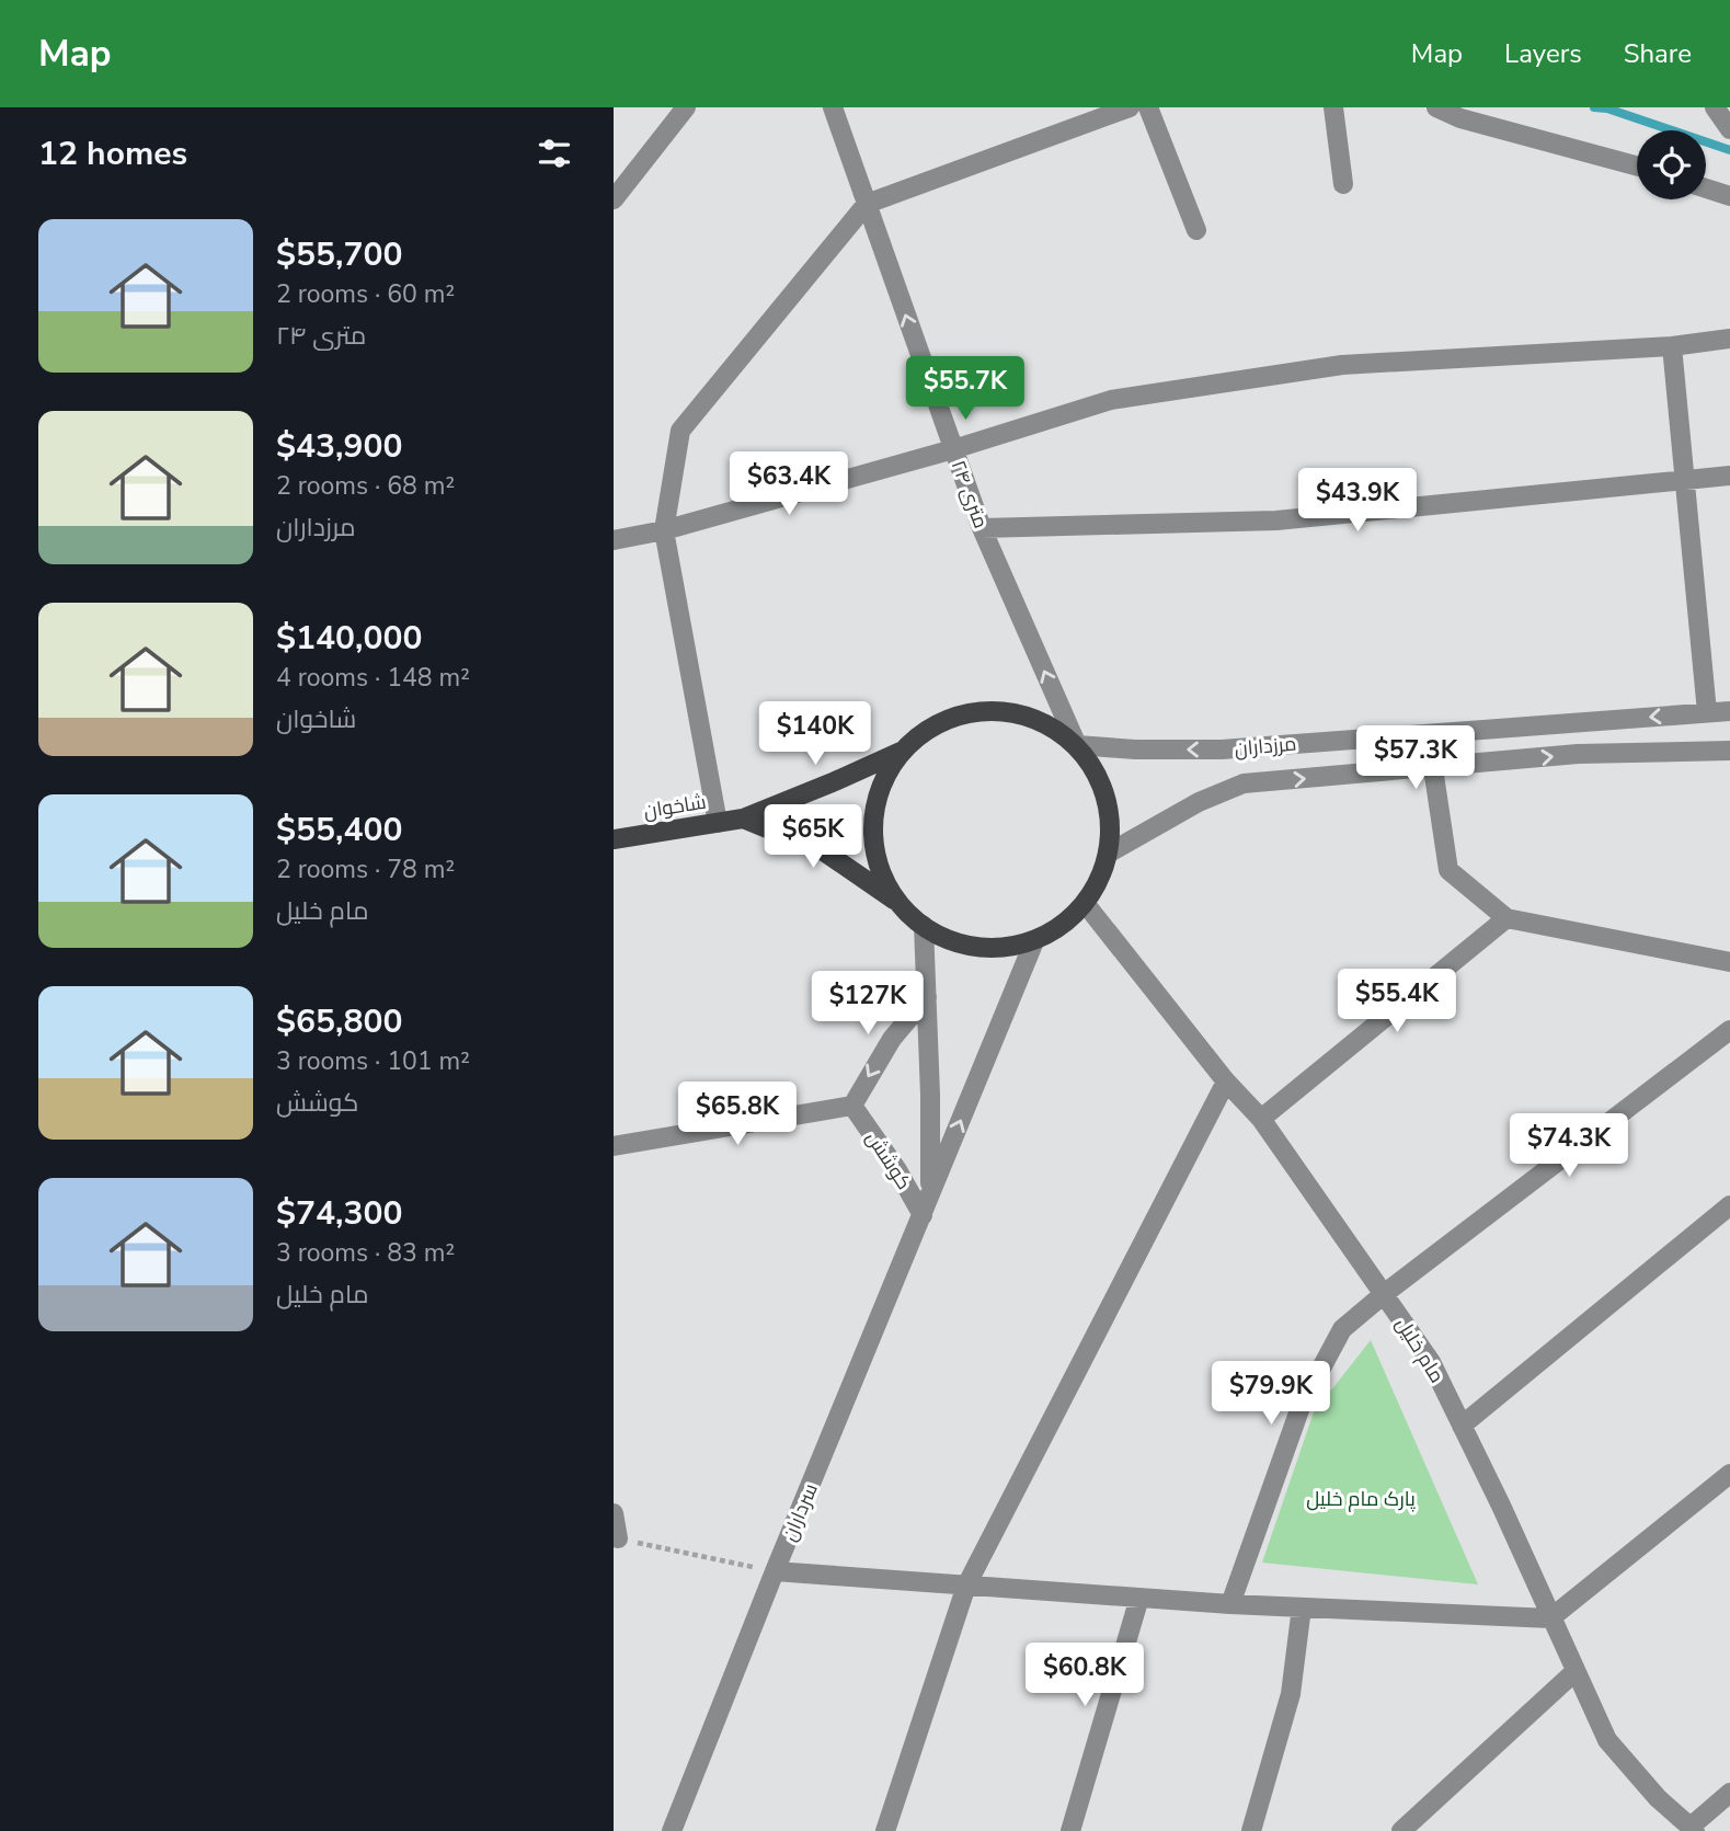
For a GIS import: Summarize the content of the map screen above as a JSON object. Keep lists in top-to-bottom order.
{
  "streets": {
    "main road": ["شاخوان"],
    "street": [
      "۲۴ متری",
      "مرزداران",
      "کوشش",
      "مام خلیل",
      "سرداران"
    ]
  },
  "crossings": [
    ["۲۴ متری", "مرزداران"],
    ["۲۴ متری", "شاخوان"],
    ["۲۴ متری", "مام خلیل"],
    ["۲۴ متری", "سرداران"],
    ["مرزداران", "شاخوان"],
    ["مرزداران", "مام خلیل"],
    ["مرزداران", "سرداران"],
    ["شاخوان", "مام خلیل"],
    ["شاخوان", "سرداران"],
    ["کوشش", "سرداران"],
    ["مام خلیل", "سرداران"]
  ],
  "one_way": ["۲۴ متری"],
  "parks": ["پارک مام خلیل"],
  "page": {
    "header": "Map",
    "nav": ["Map", "Layers", "Share"],
    "heading": "12 homes",
    "list": [
      {
        "name": "$55,700",
        "note": "2 rooms · 60 m² · ۲۴ متری"
      },
      {
        "name": "$43,900",
        "note": "2 rooms · 68 m² · مرزداران"
      },
      {
        "name": "$140,000",
        "note": "4 rooms · 148 m² · شاخوان"
      },
      {
        "name": "$55,400",
        "note": "2 rooms · 78 m² · مام خلیل"
      },
      {
        "name": "$65,800",
        "note": "3 rooms · 101 m² · کوشش"
      },
      {
        "name": "$74,300",
        "note": "3 rooms · 83 m² · مام خلیل"
      }
    ],
    "price": [
      "$55.7K",
      "$63.4K",
      "$43.9K",
      "$140K",
      "$57.3K",
      "$65K",
      "$55.4K",
      "$127K",
      "$65.8K",
      "$74.3K",
      "$79.9K",
      "$60.8K"
    ]
  }
}
